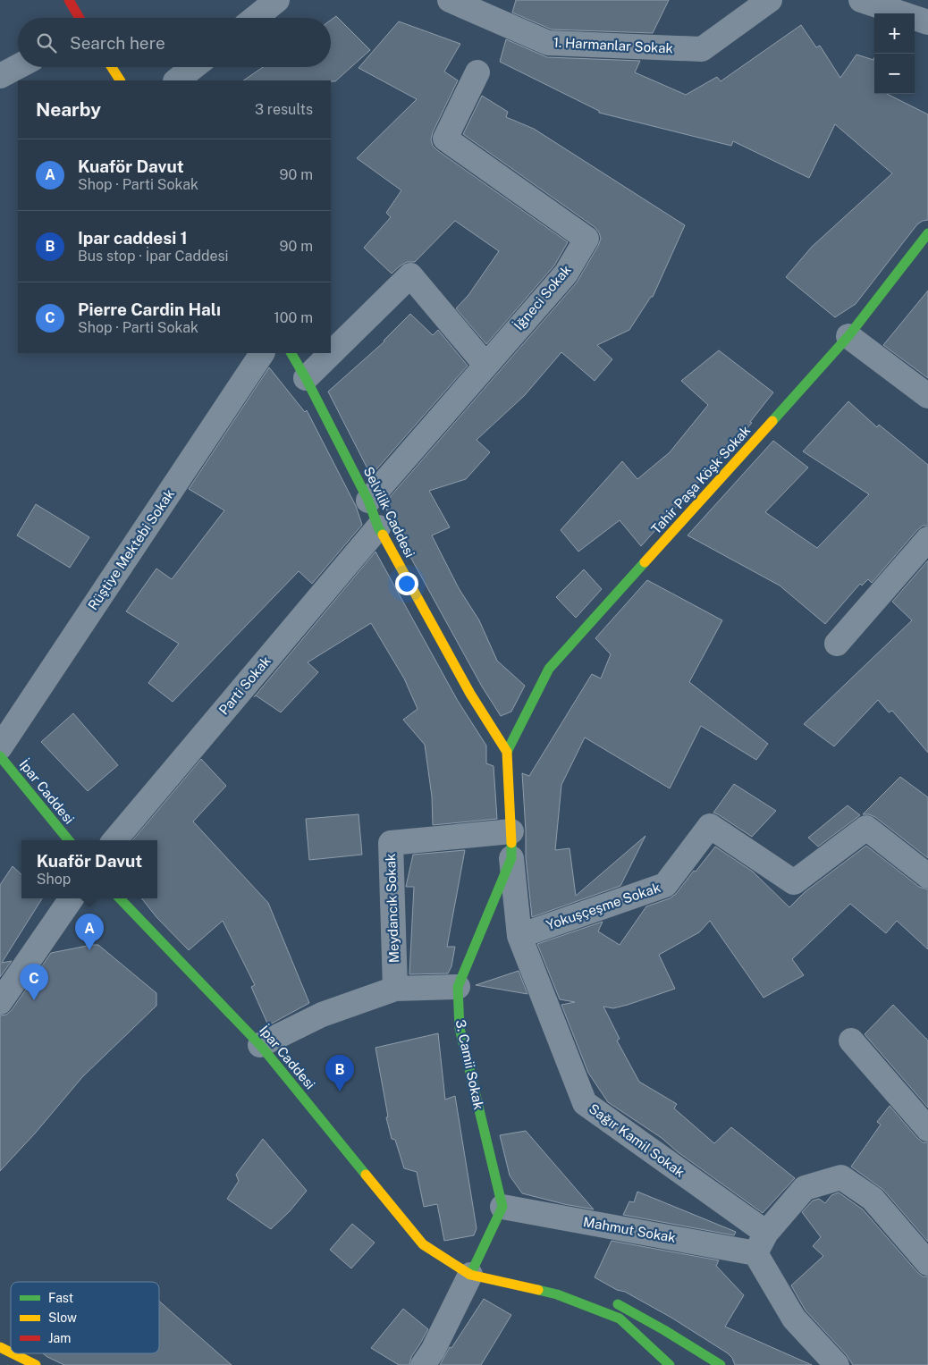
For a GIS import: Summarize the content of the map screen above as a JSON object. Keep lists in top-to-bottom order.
{
  "streets": {
    "street": [
      "1. Harmanlar Sokak",
      "İğneci Sokak",
      "Tahir Paşa Köşk Sokak",
      "Selvilik Caddesi",
      "Rüştiye Mektebi Sokak",
      "Parti Sokak",
      "İpar Caddesi",
      "Yokuşçeşme Sokak",
      "Meydancık Sokak",
      "3. Camii Sokak",
      "Sağır Kamil Sokak",
      "Mahmut Sokak"
    ]
  },
  "crossings": [
    ["İğneci Sokak", "Selvilik Caddesi"],
    ["Tahir Paşa Köşk Sokak", "Selvilik Caddesi"],
    ["Tahir Paşa Köşk Sokak", "3. Camii Sokak"],
    ["Selvilik Caddesi", "Parti Sokak"],
    ["Selvilik Caddesi", "3. Camii Sokak"],
    ["Yokuşçeşme Sokak", "Sağır Kamil Sokak"],
    ["Meydancık Sokak", "3. Camii Sokak"],
    ["3. Camii Sokak", "Sağır Kamil Sokak"],
    ["3. Camii Sokak", "Mahmut Sokak"],
    ["Sağır Kamil Sokak", "Mahmut Sokak"]
  ],
  "legend": ["Fast", "Slow", "Jam"],
  "page": {
    "map_buttons": ["+", "−"],
    "search": "Search here",
    "heading": ["Nearby", "3 results"],
    "list": [
      {
        "mark": "A",
        "name": "Kuaför Davut",
        "note": "Shop · Parti Sokak",
        "value": "90 m"
      },
      {
        "mark": "B",
        "name": "Ipar caddesi 1",
        "note": "Bus stop · İpar Caddesi",
        "value": "90 m"
      },
      {
        "mark": "C",
        "name": "Pierre Cardin Halı",
        "note": "Shop · Parti Sokak",
        "value": "100 m"
      }
    ],
    "popup": ["Kuaför Davut", "Shop"],
    "pins": ["A", "C", "B"]
  }
}
